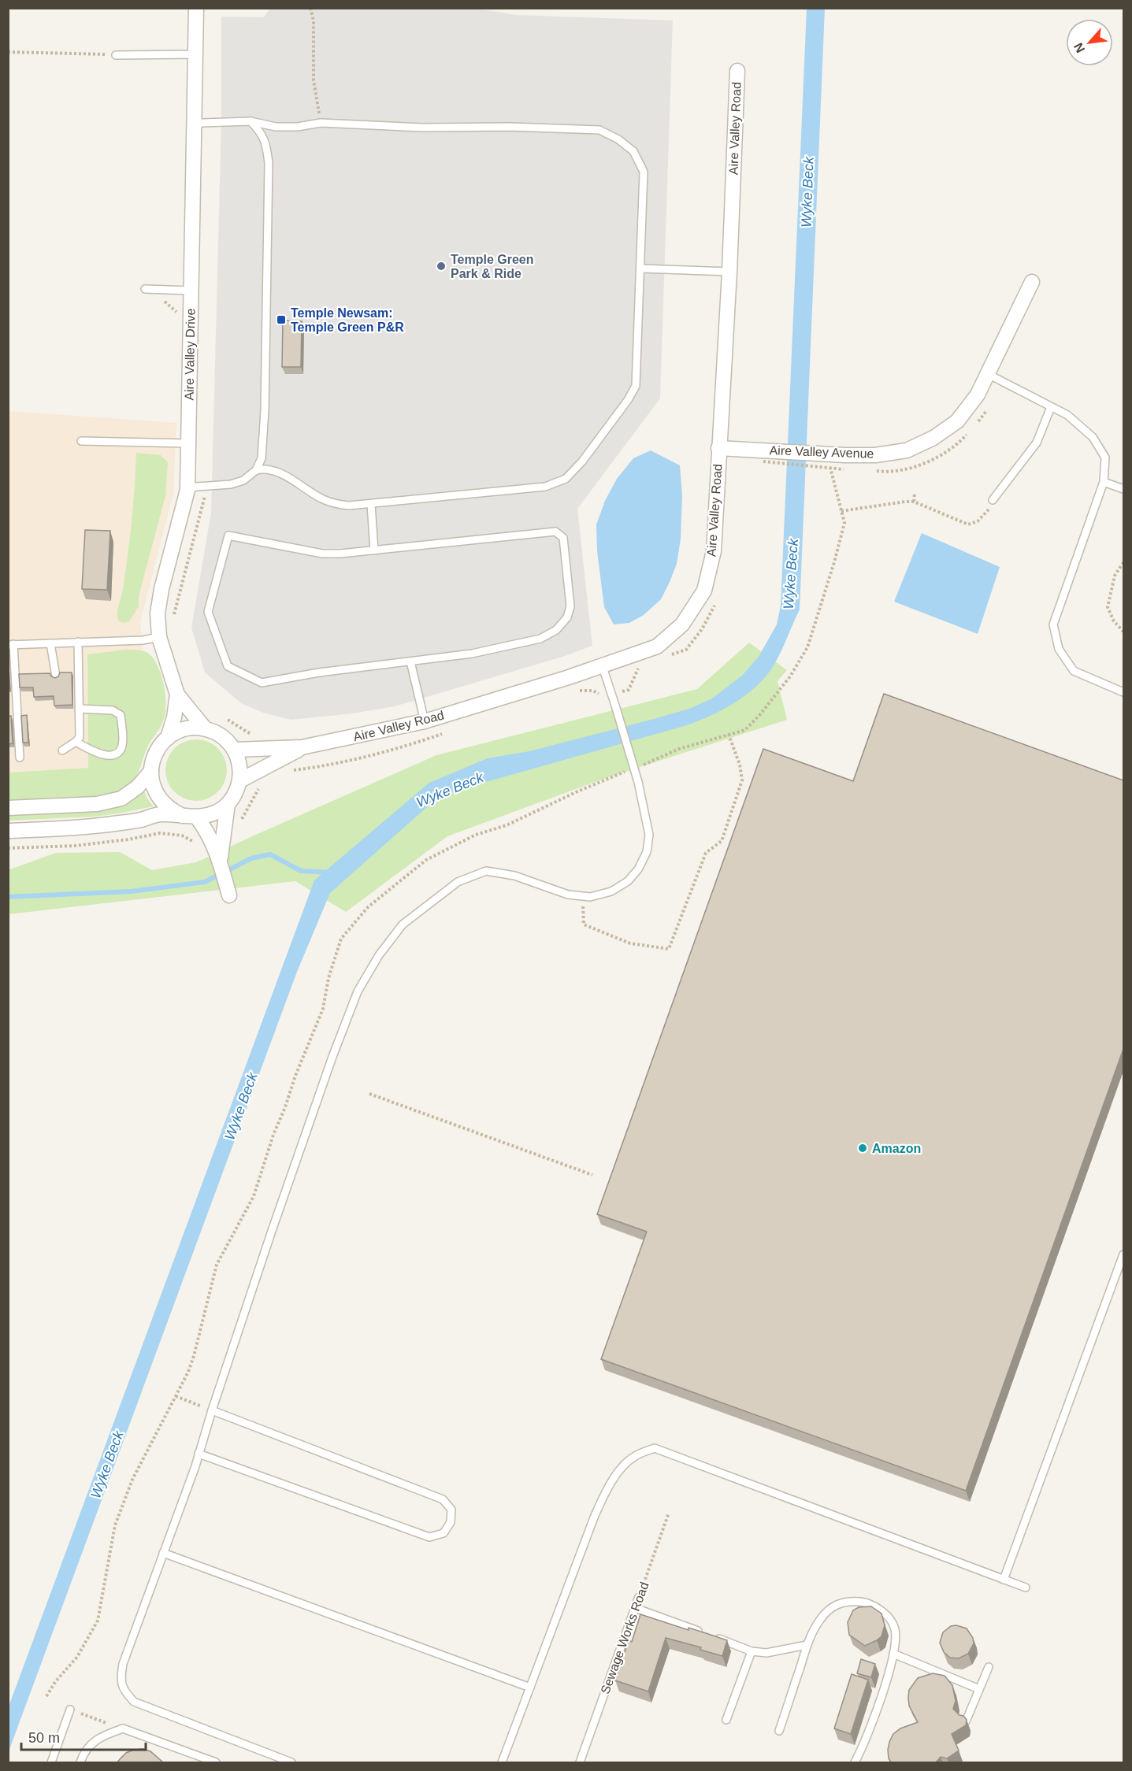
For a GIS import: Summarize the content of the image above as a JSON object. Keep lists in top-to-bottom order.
{
  "streets": {
    "street": ["Aire Valley Road", "Aire Valley Drive", "Aire Valley Avenue"],
    "lane": ["Sewage Works Road"]
  },
  "crossings": [
    ["Aire Valley Road", "Aire Valley Drive"],
    ["Aire Valley Road", "Aire Valley Avenue"]
  ],
  "water": ["Wyke Beck"],
  "places": {
    "other": ["Temple Green Park & Ride", "Amazon"],
    "transit": ["Temple Newsam: Temple Green P&R"]
  },
  "scale_bar": "50 m",
  "north": "bottom left"
}
